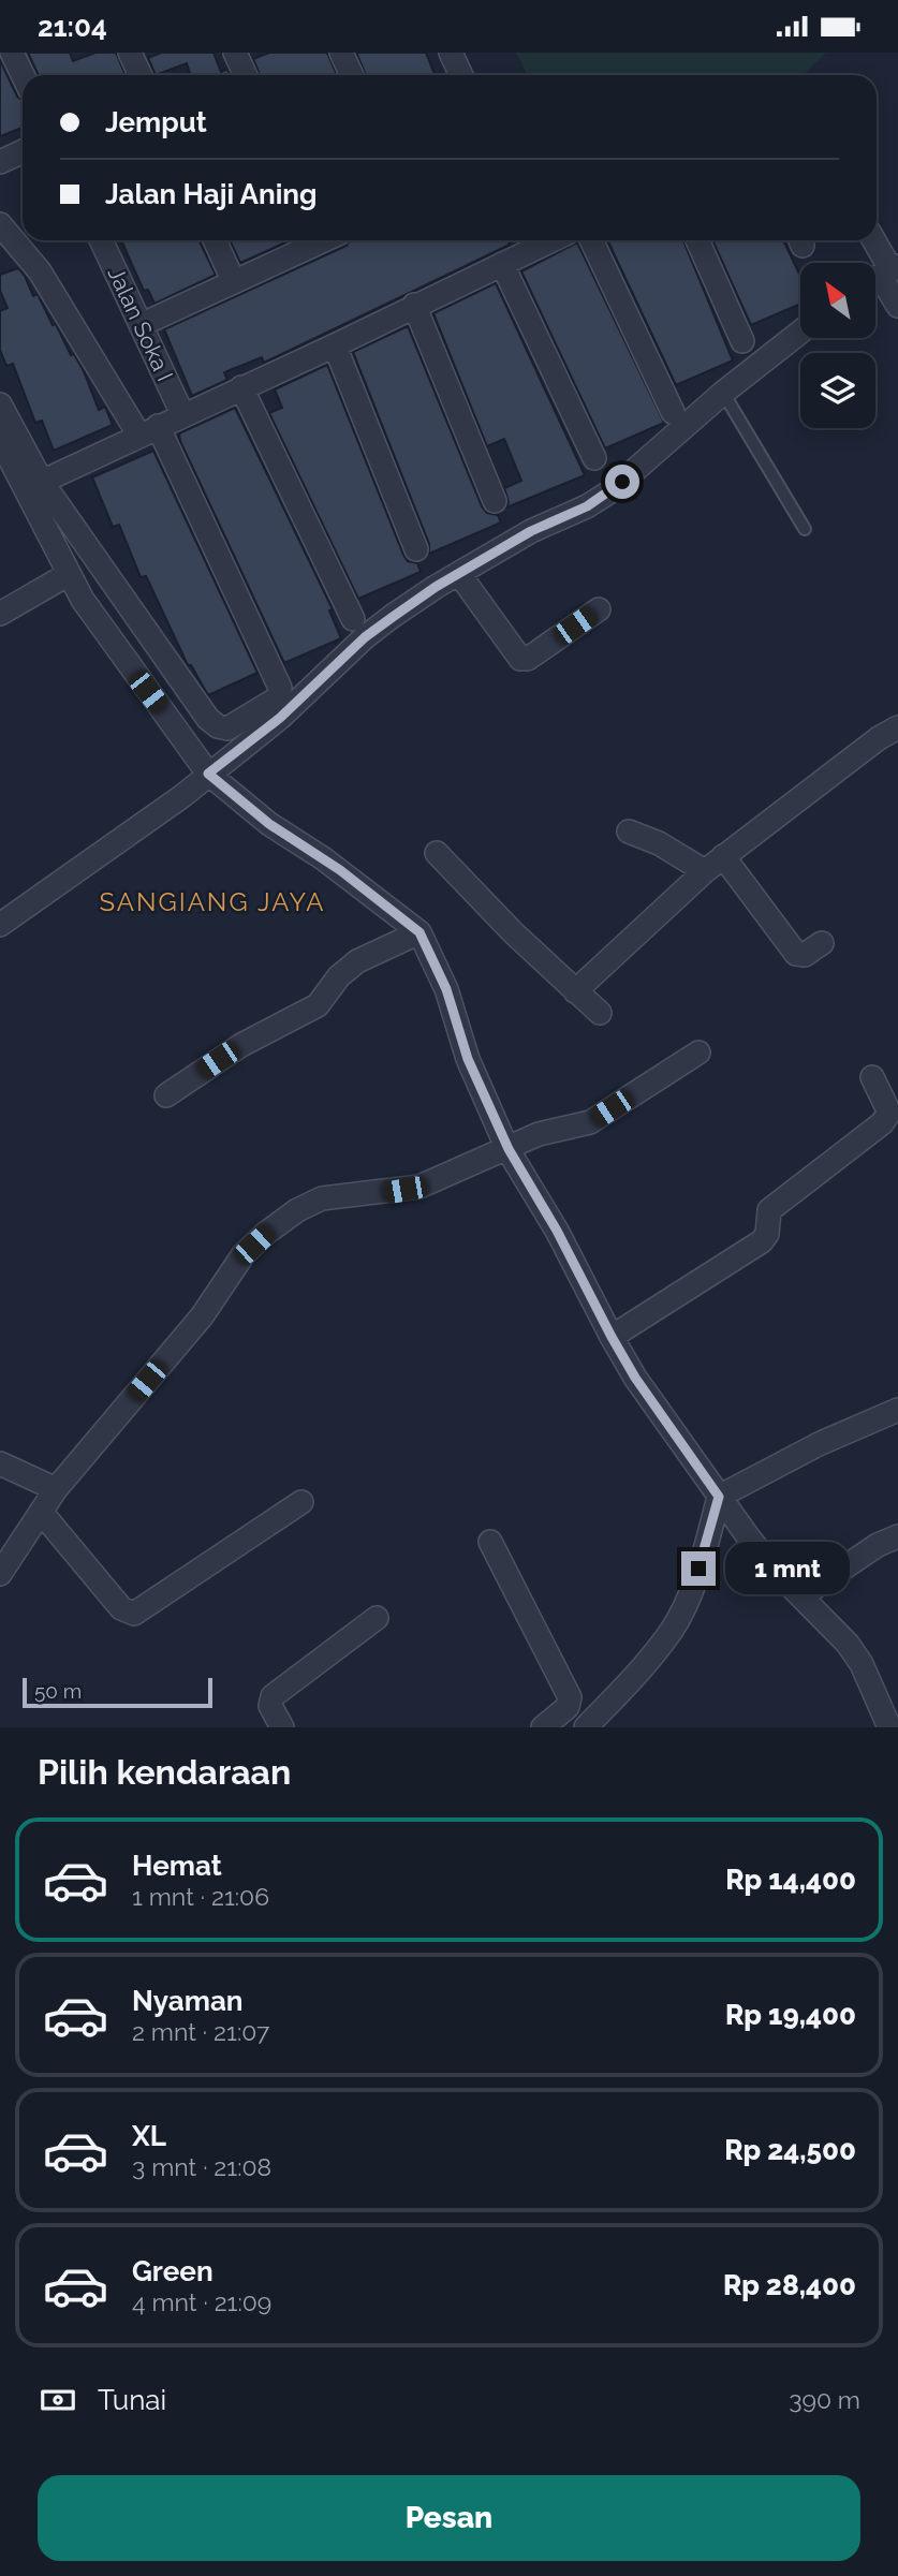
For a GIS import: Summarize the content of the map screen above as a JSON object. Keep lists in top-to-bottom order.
{
  "streets": {
    "street": ["Jalan Soka I"]
  },
  "districts": ["SANGIANG JAYA"],
  "scale_bar": "50 m",
  "north": "top left",
  "page": {
    "status": "21:04",
    "banner": ["Jemput", "Jalan Haji Aning"],
    "bubble": "1 mnt",
    "scale": "50 m",
    "heading": "Pilih kendaraan",
    "list": [
      {
        "name": "Hemat",
        "note": "1 mnt · 21:06",
        "value": "Rp 14,400"
      },
      {
        "name": "Nyaman",
        "note": "2 mnt · 21:07",
        "value": "Rp 19,400"
      },
      {
        "name": "XL",
        "note": "3 mnt · 21:08",
        "value": "Rp 24,500"
      },
      {
        "name": "Green",
        "note": "4 mnt · 21:09",
        "value": "Rp 28,400"
      }
    ],
    "pay": ["Tunai", "390 m"],
    "buttons": "Pesan"
  }
}
